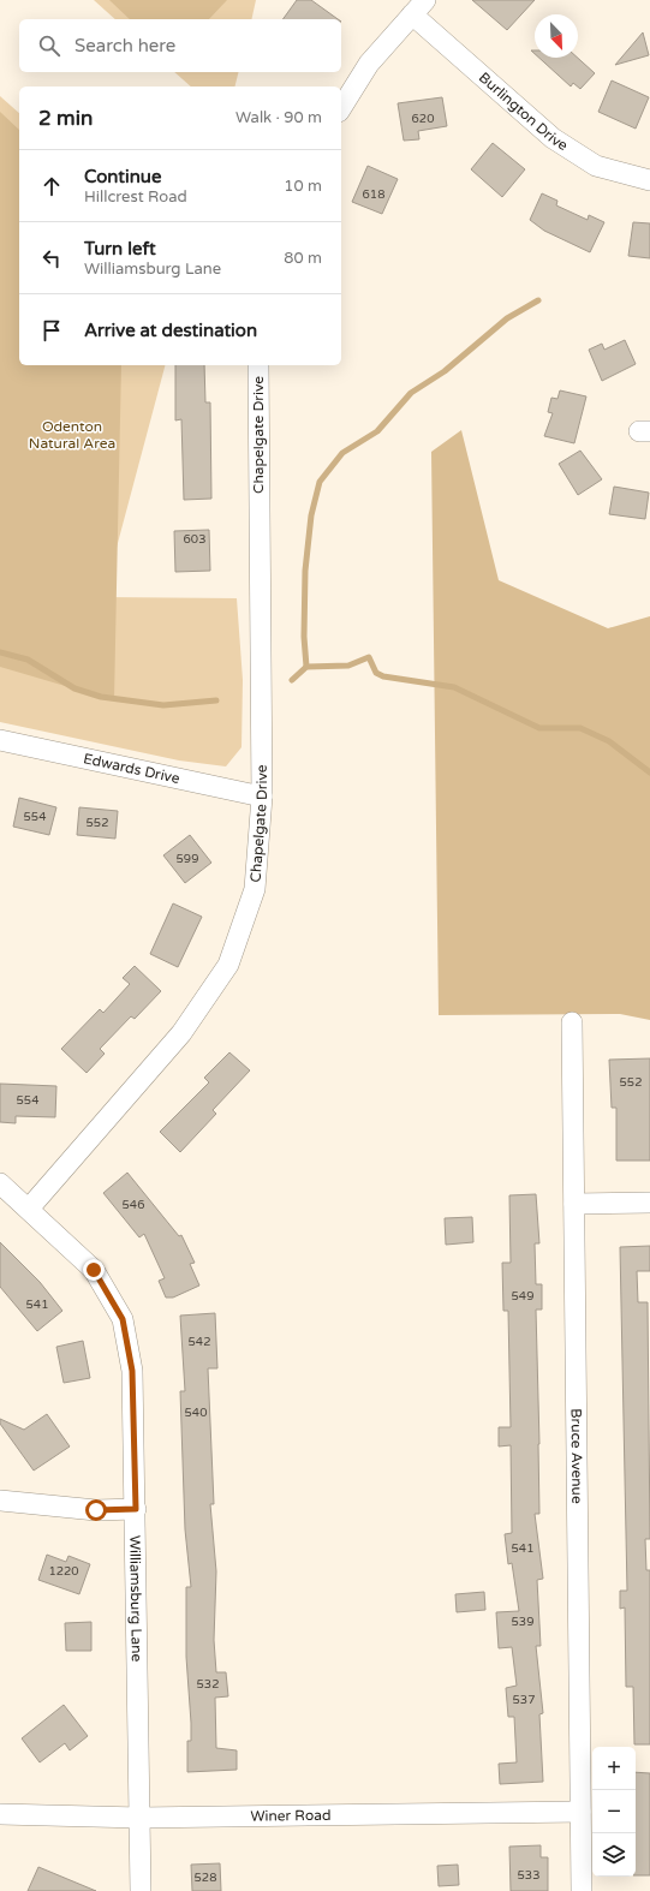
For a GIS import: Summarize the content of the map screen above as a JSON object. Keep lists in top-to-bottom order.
{
  "streets": {
    "street": [
      "Burlington Drive",
      "Chapelgate Drive",
      "Edwards Drive",
      "Bruce Avenue",
      "Williamsburg Lane",
      "Winer Road"
    ]
  },
  "crossings": [
    ["Chapelgate Drive", "Edwards Drive"],
    ["Chapelgate Drive", "Williamsburg Lane"],
    ["Bruce Avenue", "Winer Road"],
    ["Williamsburg Lane", "Winer Road"]
  ],
  "parks": ["Odenton Natural Area"],
  "house_numbers": [
    "620",
    "618",
    "603",
    "554",
    "552",
    "599",
    "552",
    "554",
    "546",
    "549",
    "541",
    "542",
    "540",
    "541",
    "1220",
    "539",
    "532",
    "537",
    "533",
    "528"
  ],
  "north": "bottom right",
  "page": {
    "search": "Search here",
    "heading": ["2 min", "Walk · 90 m"],
    "list": [
      ["Continue", "Hillcrest Road", "10 m"],
      ["Turn left", "Williamsburg Lane", "80 m"],
      "Arrive at destination"
    ],
    "map_buttons": ["+", "−"]
  }
}
